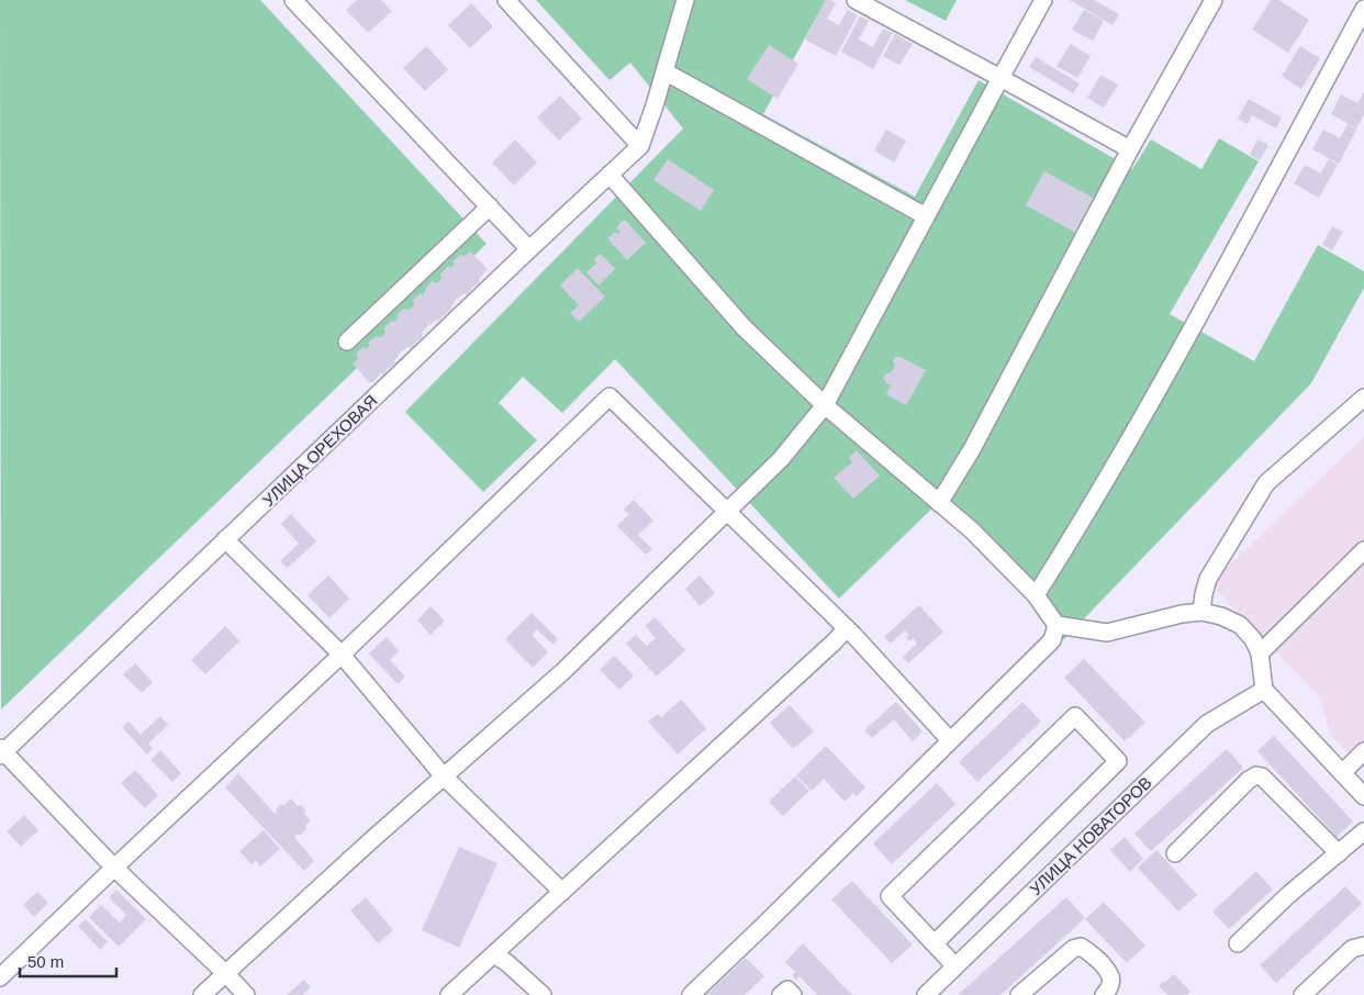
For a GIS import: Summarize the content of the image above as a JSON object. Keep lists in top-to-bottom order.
{
  "streets": {
    "street": ["УЛИЦА ОРЕХОВАЯ", "УЛИЦА НОВАТОРОВ"]
  },
  "scale_bar": "50 m"
}
